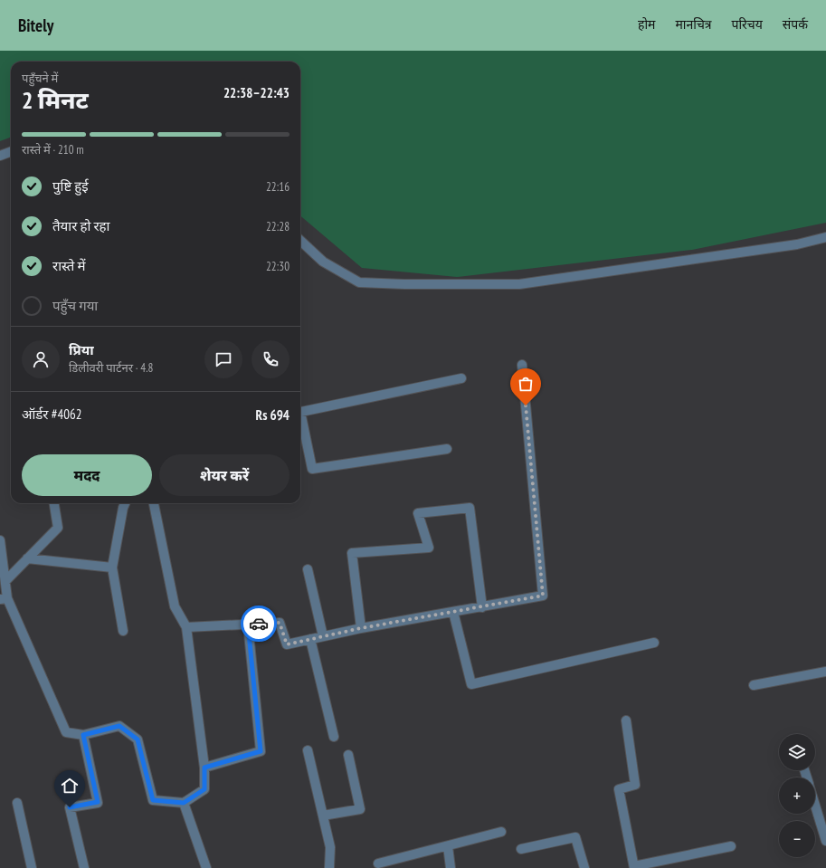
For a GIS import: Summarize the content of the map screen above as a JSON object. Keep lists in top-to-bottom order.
{
  "page": {
    "header": "Bitely",
    "nav": [
      "होम",
      "मानचित्र",
      "परिचय",
      "संपर्क"
    ],
    "heading": ["2 मिनट", "पहुँचने में", "22:38–22:43"],
    "panel": [
      "प्रिया",
      "डिलीवरी पार्टनर · 4.8",
      "ऑर्डर #4062",
      "Rs 694"
    ],
    "bar": "रास्ते में · 210 m",
    "list": [
      ["पुष्टि हुई", "22:16"],
      ["तैयार हो रहा", "22:28"],
      ["रास्ते में", "22:30"],
      "पहुँच गया"
    ],
    "buttons": ["मदद", "शेयर करें"],
    "map_buttons": ["+", "−"]
  }
}
